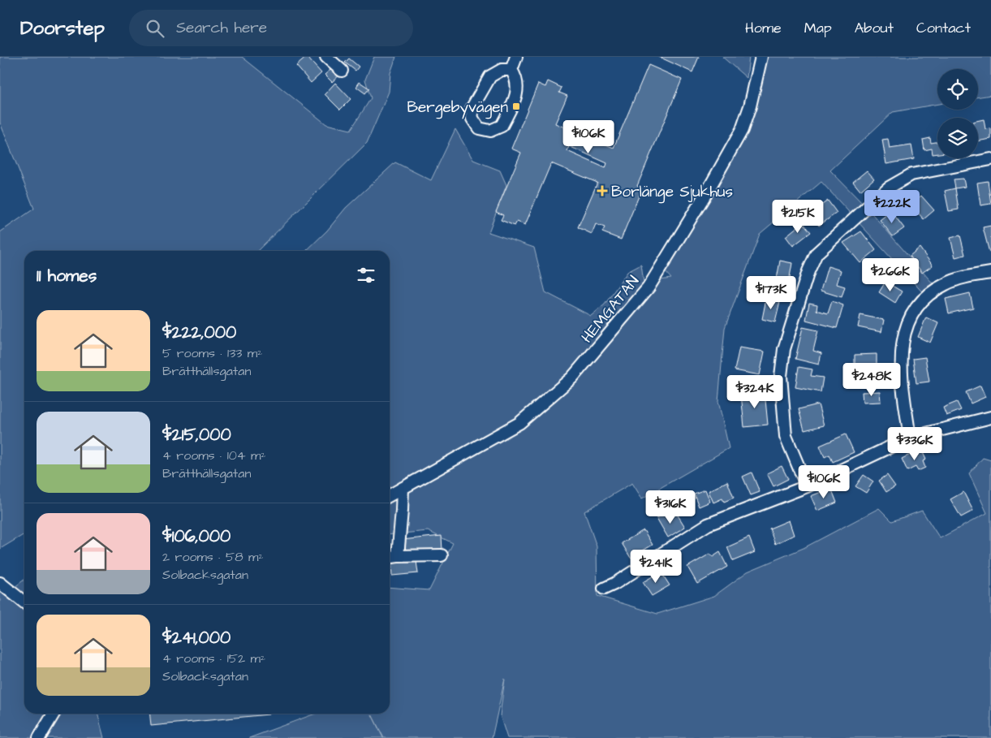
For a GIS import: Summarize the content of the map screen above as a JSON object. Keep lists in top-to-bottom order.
{
  "streets": {
    "street": ["HEMGATAN"]
  },
  "places": {
    "transit": ["Bergebyvägen"],
    "health": ["Borlänge Sjukhus"]
  },
  "page": {
    "header": "Doorstep",
    "search": "Search here",
    "nav": [
      "Home",
      "Map",
      "About",
      "Contact"
    ],
    "price": [
      "$106K",
      "$222K",
      "$215K",
      "$266K",
      "$173K",
      "$248K",
      "$324K",
      "$336K",
      "$106K",
      "$316K",
      "$241K"
    ],
    "heading": "11 homes",
    "list": [
      {
        "name": "$222,000",
        "note": "5 rooms · 133 m² · Brätthällsgatan"
      },
      {
        "name": "$215,000",
        "note": "4 rooms · 104 m² · Brätthällsgatan"
      },
      {
        "name": "$106,000",
        "note": "2 rooms · 58 m² · Solbacksgatan"
      },
      {
        "name": "$241,000",
        "note": "4 rooms · 152 m² · Solbacksgatan"
      }
    ]
  }
}
